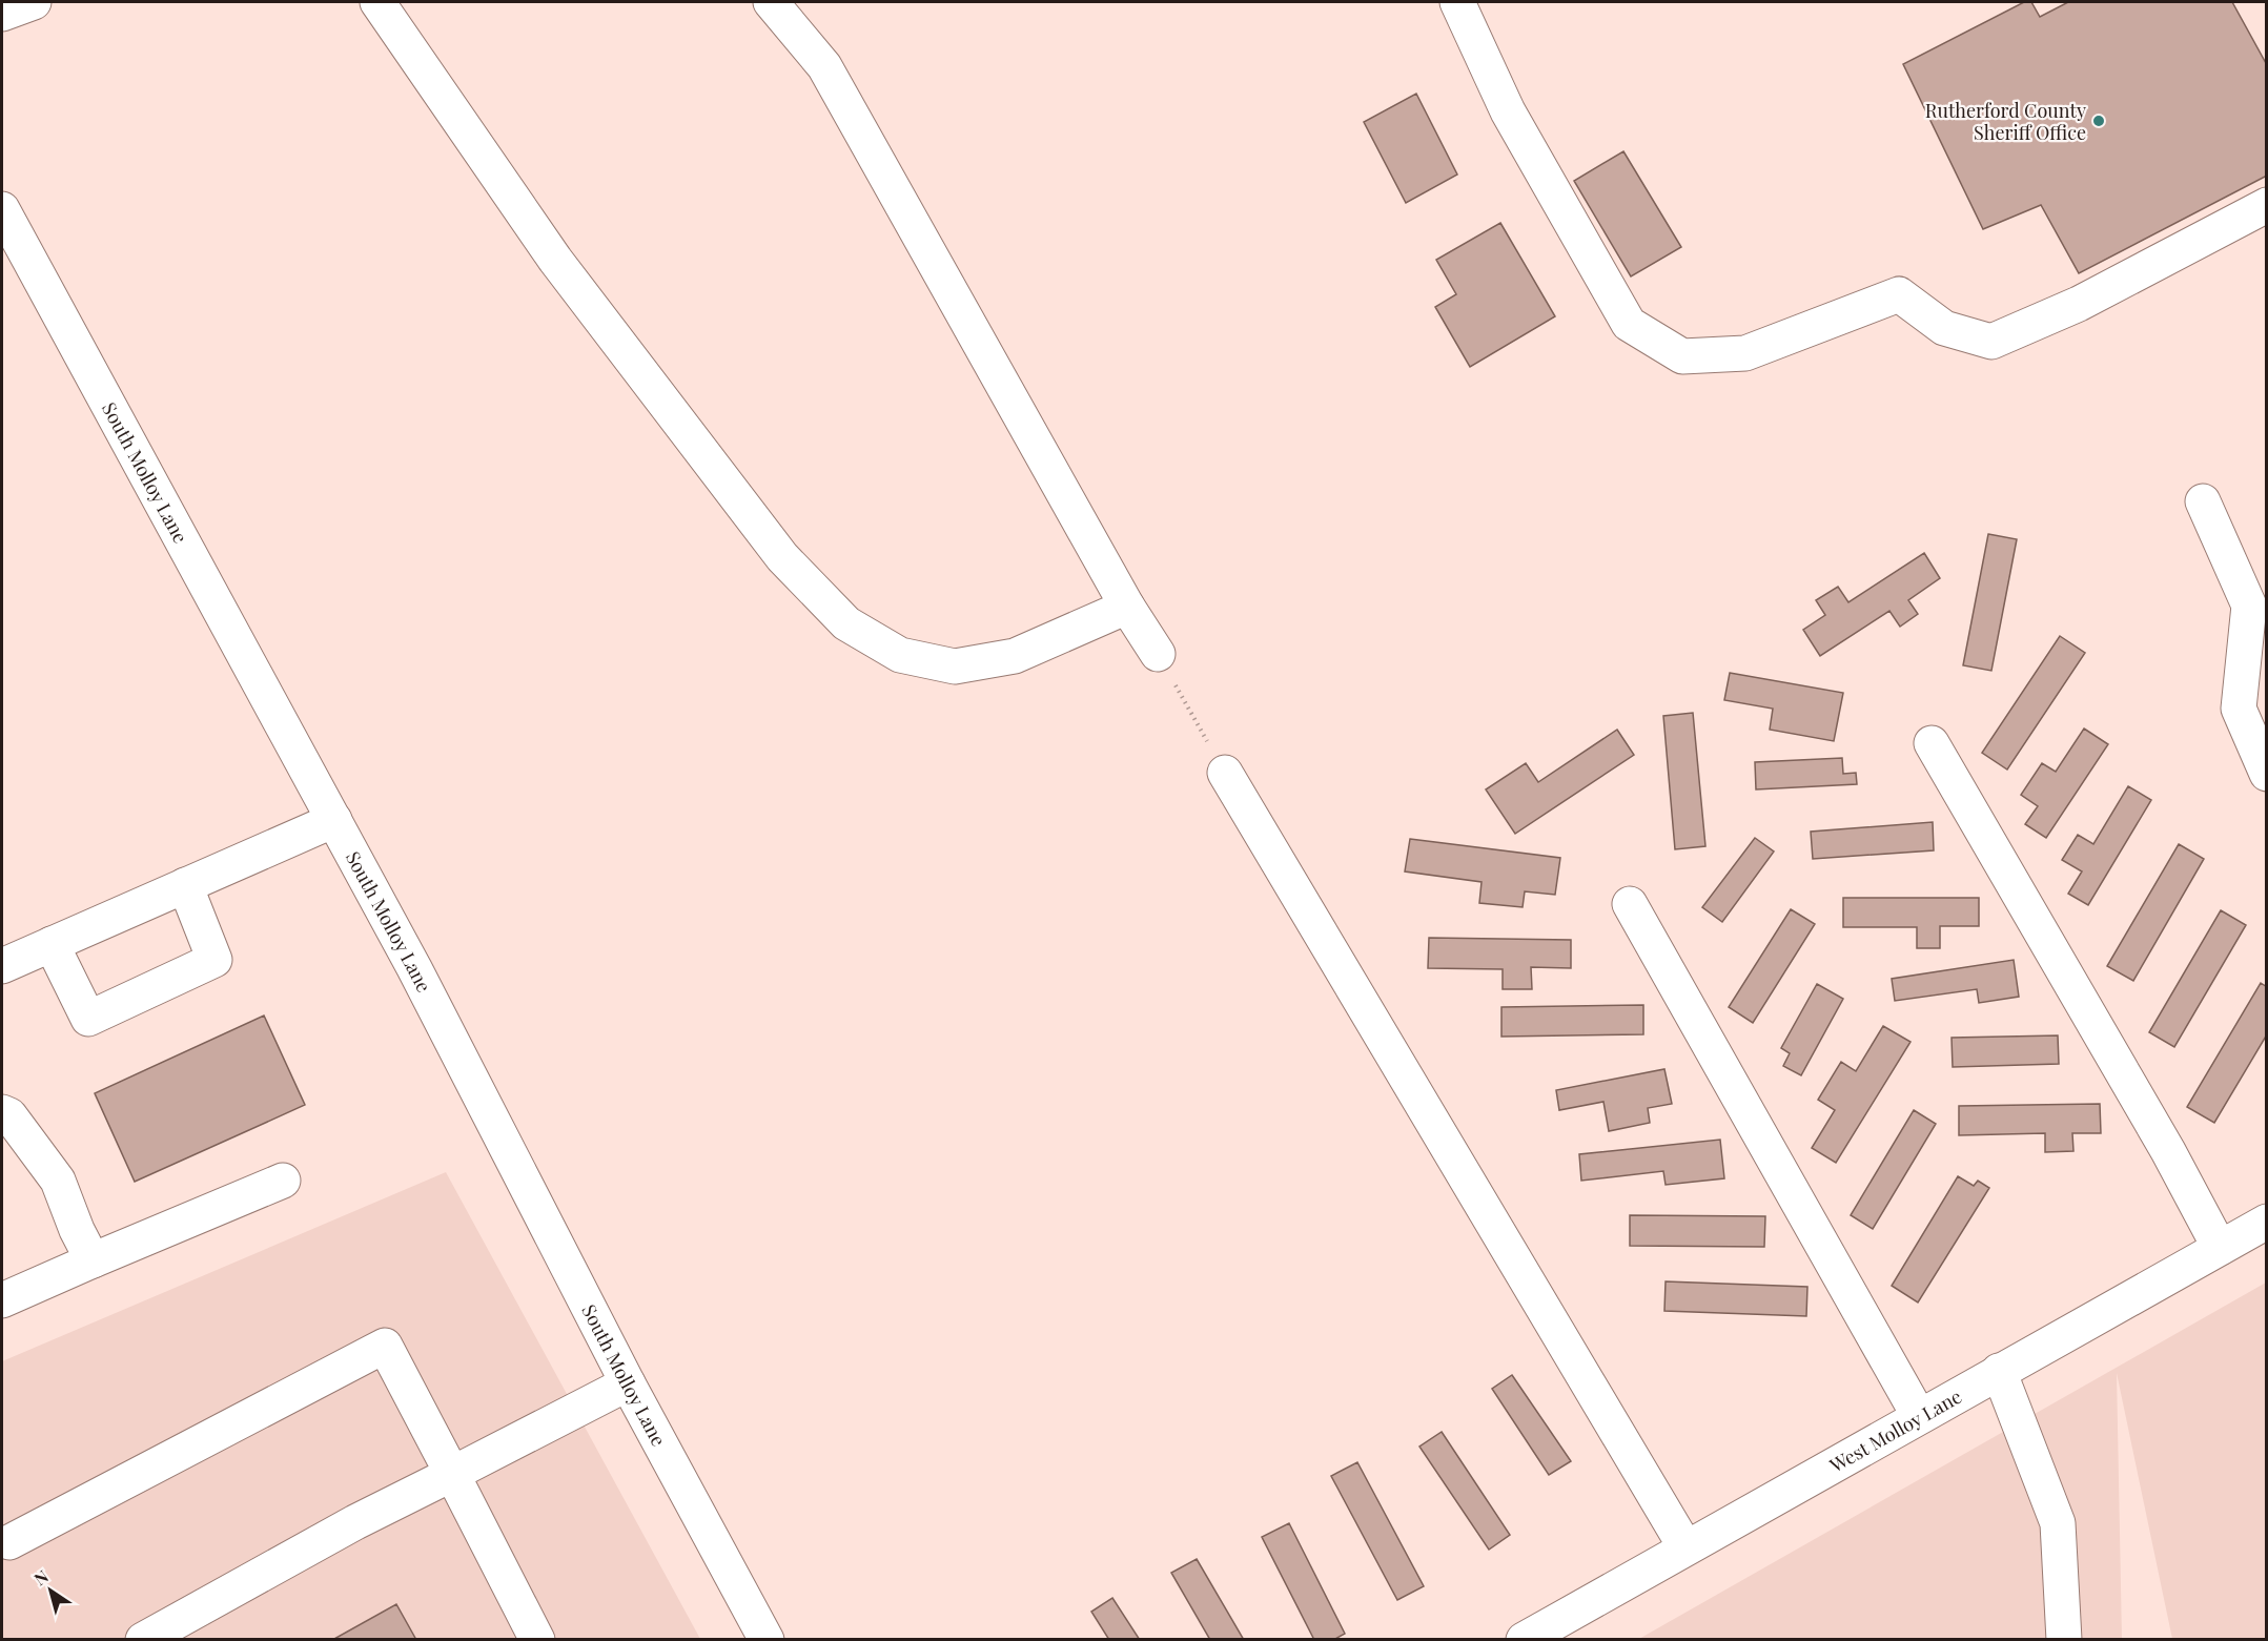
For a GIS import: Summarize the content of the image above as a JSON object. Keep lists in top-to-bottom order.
{
  "streets": {
    "street": ["South Molloy Lane", "West Molloy Lane"]
  },
  "places": ["Rutherford County Sheriff Office"],
  "north": "top left"
}
